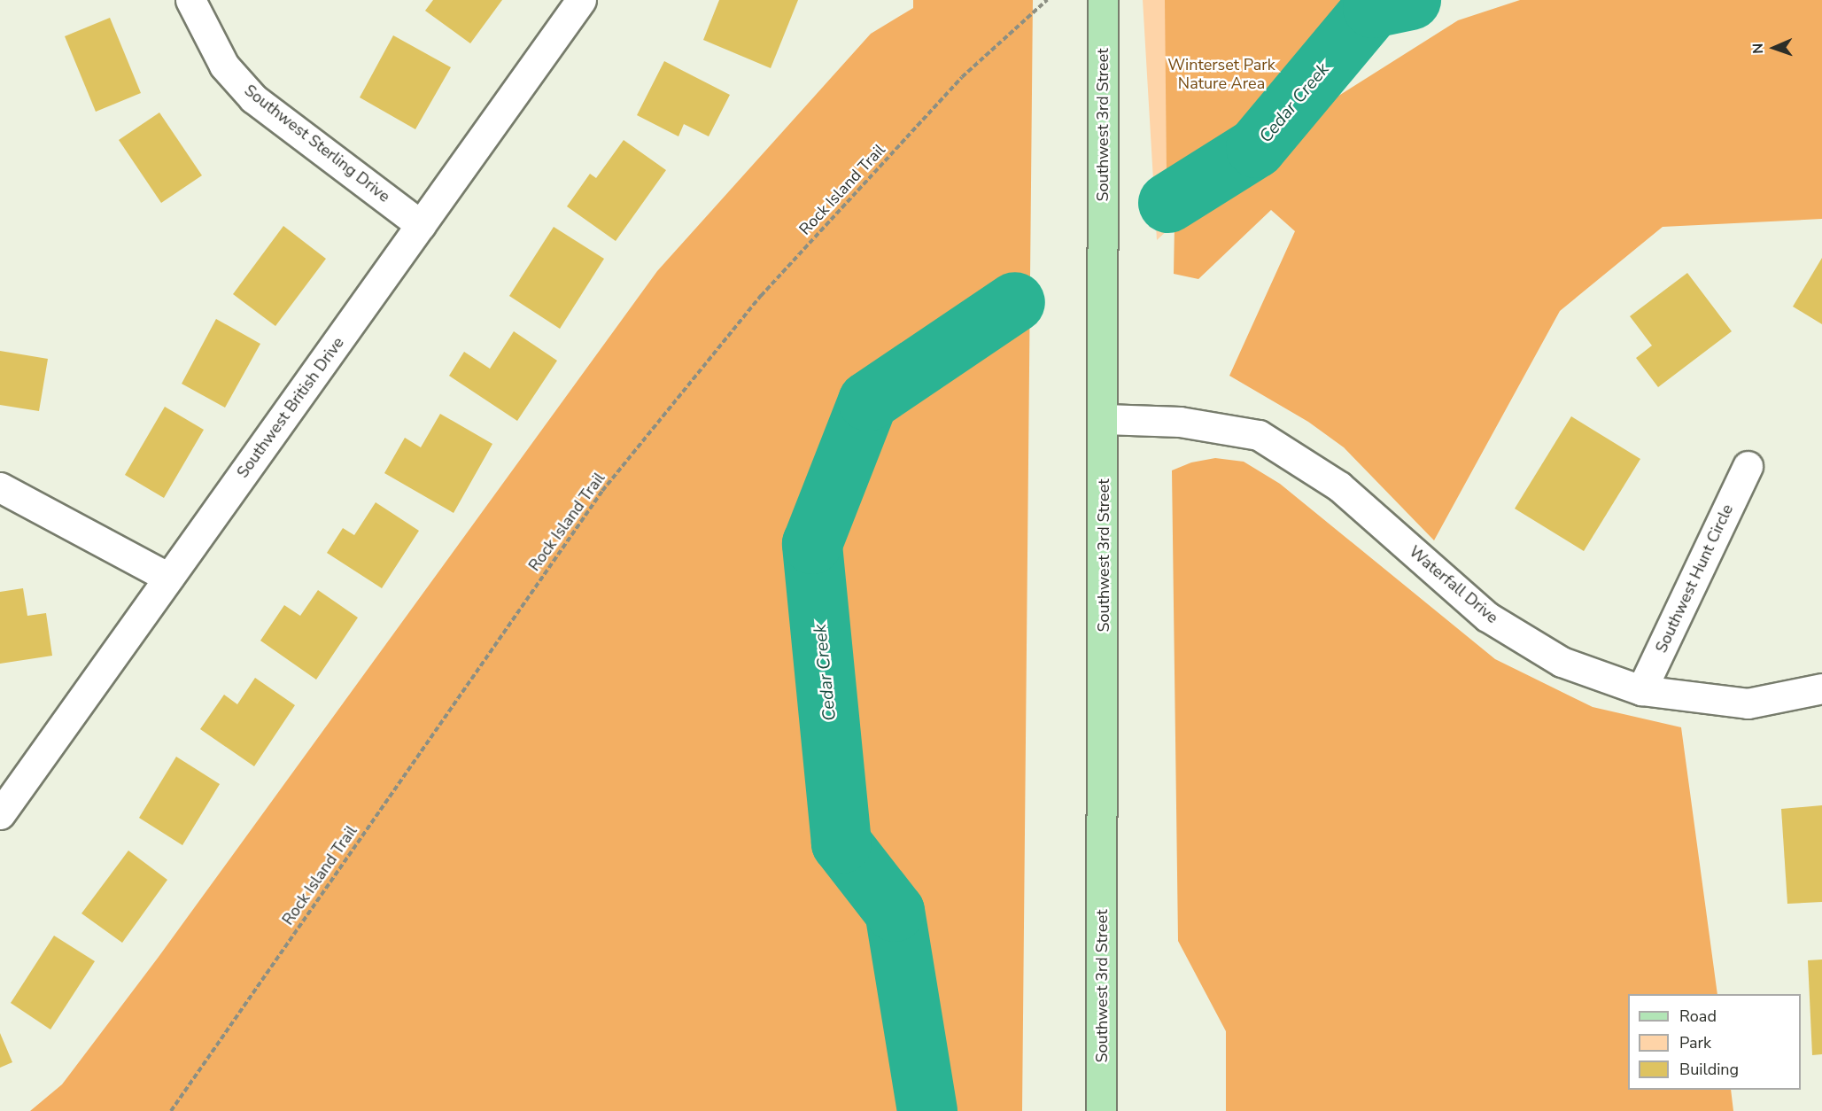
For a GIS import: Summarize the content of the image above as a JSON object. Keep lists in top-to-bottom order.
{
  "streets": {
    "main road": ["Southwest 3rd Street"],
    "street": [
      "Southwest Sterling Drive",
      "Southwest British Drive",
      "Southwest Hunt Circle",
      "Waterfall Drive"
    ],
    "path": ["Rock Island Trail"]
  },
  "crossings": [
    ["Southwest 3rd Street", "Waterfall Drive"],
    ["Southwest Sterling Drive", "Southwest British Drive"],
    ["Southwest Hunt Circle", "Waterfall Drive"]
  ],
  "water": ["Cedar Creek"],
  "parks": ["Winterset Park Nature Area"],
  "legend": ["Road", "Park", "Building"],
  "north": "left"
}
